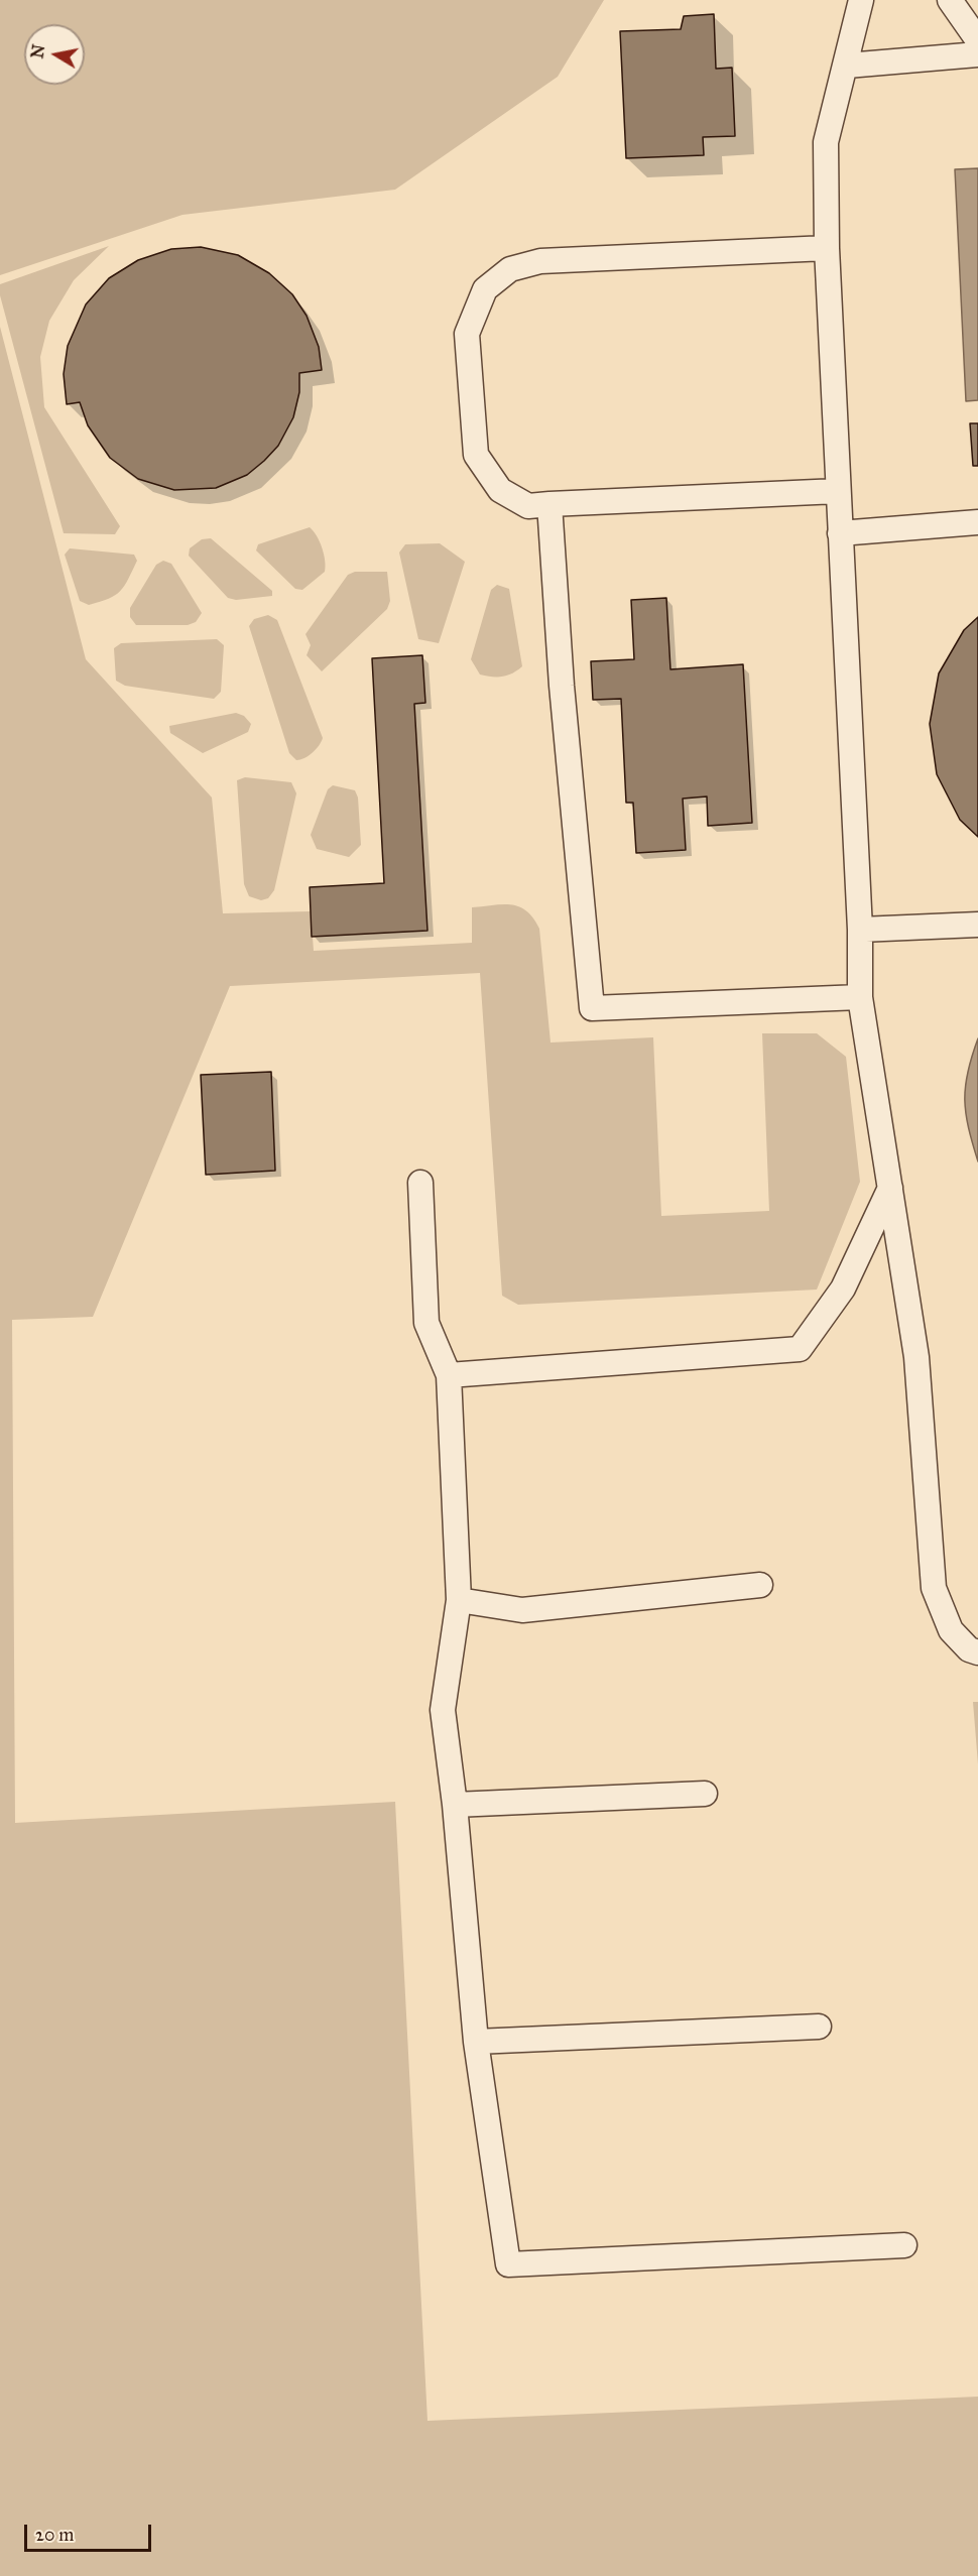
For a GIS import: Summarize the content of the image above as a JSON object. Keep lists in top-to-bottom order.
{
  "scale_bar": "20 m",
  "north": "left"
}
